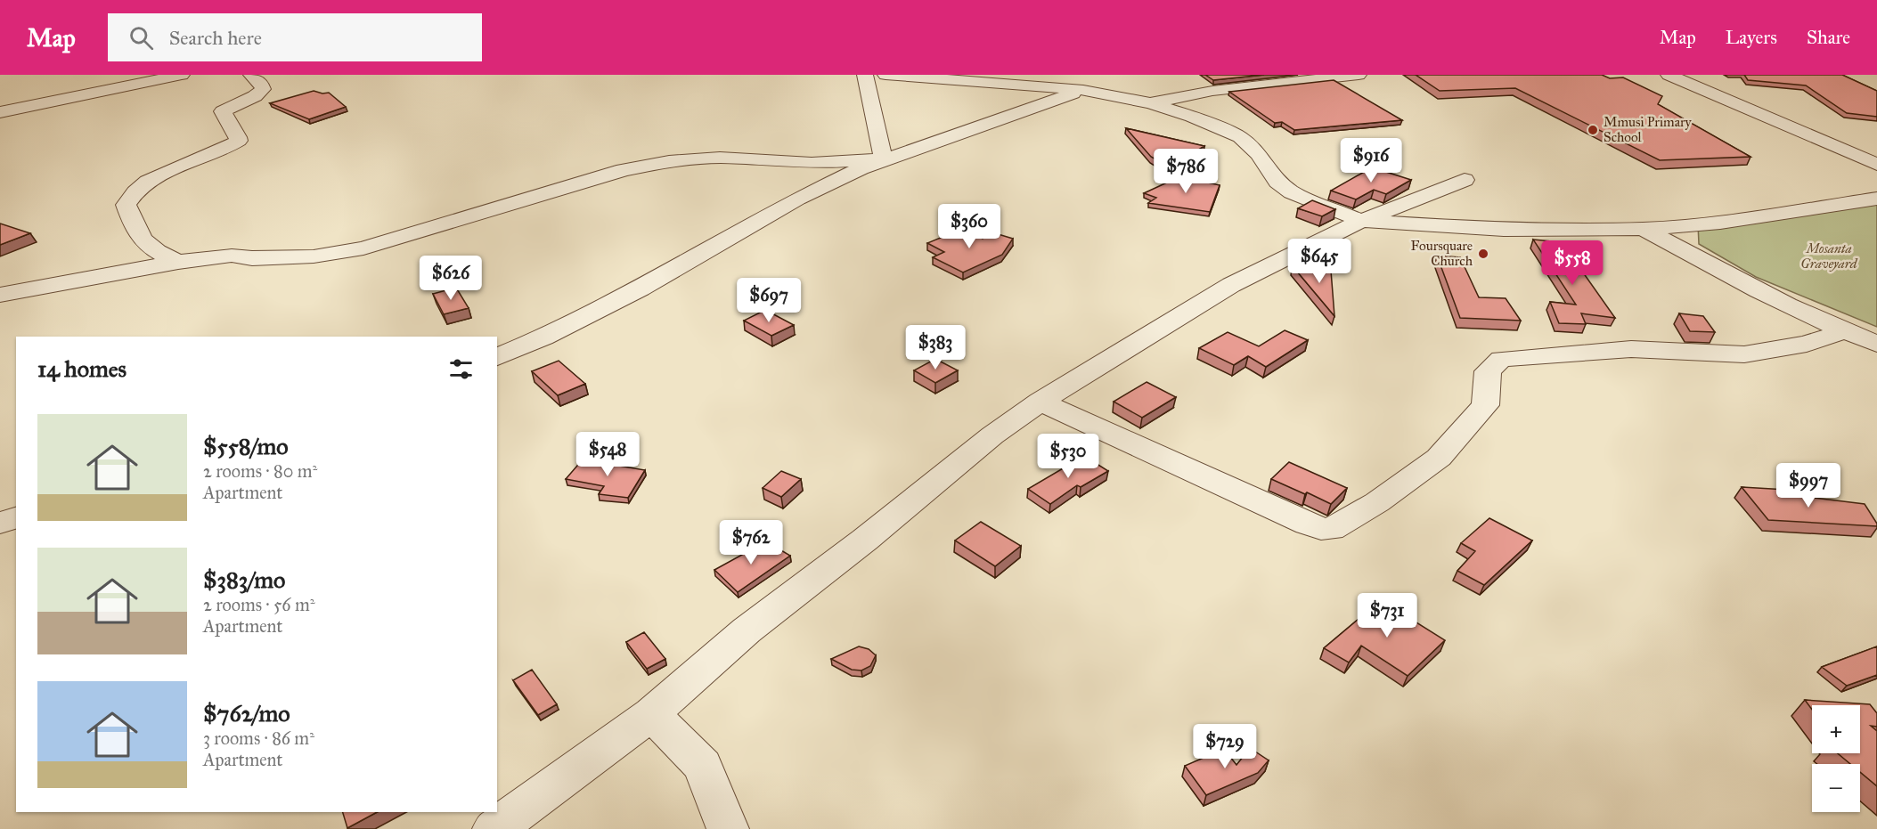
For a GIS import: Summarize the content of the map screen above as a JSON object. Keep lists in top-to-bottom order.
{
  "parks": ["Mosanta Graveyard"],
  "places": ["Mmusi Primary School", "Foursquare Church"],
  "page": {
    "header": "Map",
    "search": "Search here",
    "nav": ["Map", "Layers", "Share"],
    "price": [
      "$916",
      "$786",
      "$360",
      "$645",
      "$558",
      "$626",
      "$697",
      "$383",
      "$548",
      "$530",
      "$997",
      "$762",
      "$731",
      "$729"
    ],
    "heading": "14 homes",
    "list": [
      {
        "name": "$558/mo",
        "note": "2 rooms · 80 m² · Apartment"
      },
      {
        "name": "$383/mo",
        "note": "2 rooms · 56 m² · Apartment"
      },
      {
        "name": "$762/mo",
        "note": "3 rooms · 86 m² · Apartment"
      }
    ],
    "map_buttons": ["+", "−"]
  }
}
